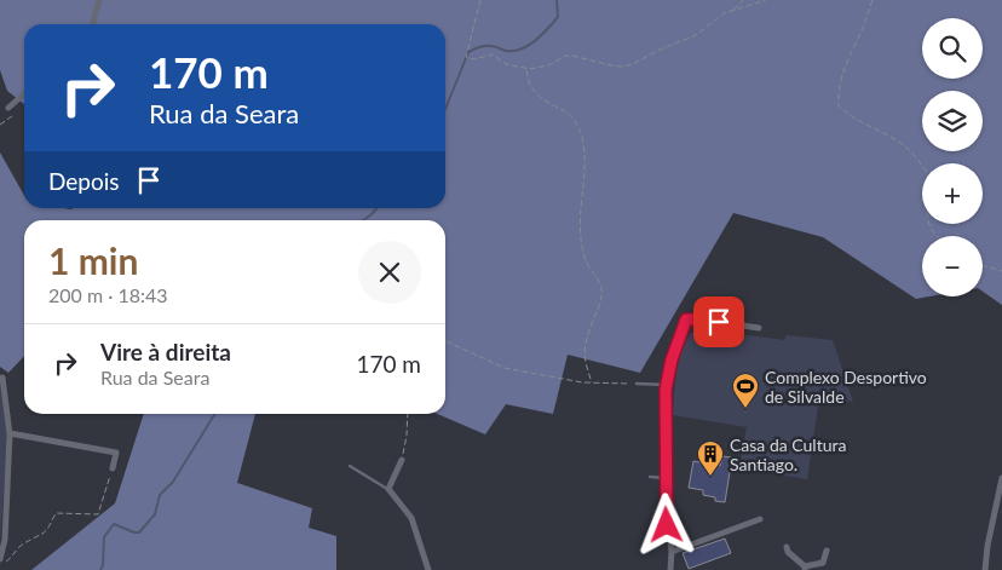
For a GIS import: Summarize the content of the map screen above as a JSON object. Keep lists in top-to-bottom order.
{
  "places": {
    "sports": ["Complexo Desportivo de Silvalde"],
    "building": ["Casa da Cultura Santiago."]
  },
  "page": {
    "map_buttons": ["+", "−"],
    "turn": ["170 m", "Rua da Seara"],
    "then": "Depois",
    "heading": ["1 min", "200 m · 18:43"],
    "list": [
      {
        "name": "Vire à direita",
        "note": "Rua da Seara",
        "value": "170 m"
      }
    ]
  }
}
